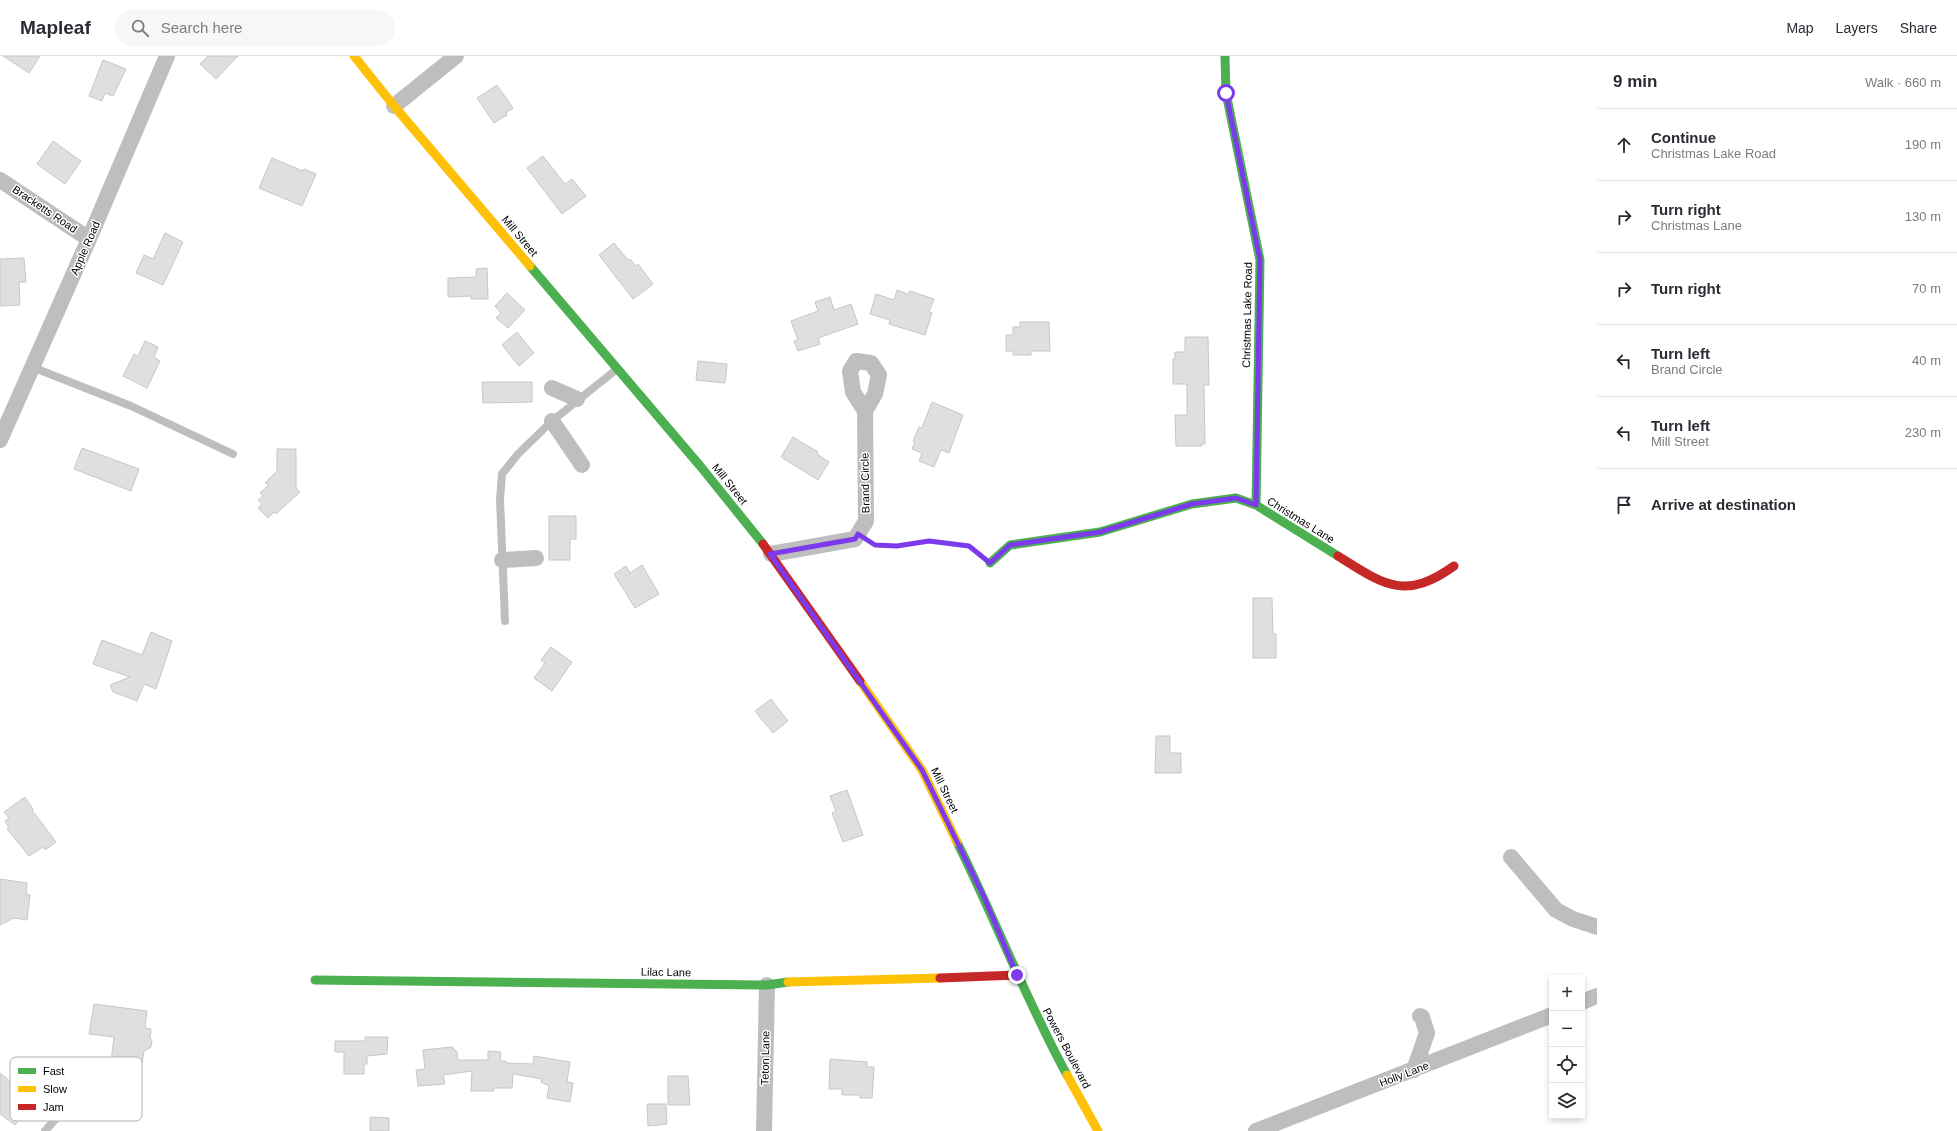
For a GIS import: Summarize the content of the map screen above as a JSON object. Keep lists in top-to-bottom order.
{
  "streets": {
    "street": [
      "Bracketts Road",
      "Mill Street",
      "Apple Road",
      "Christmas Lake Road",
      "Brand Circle",
      "Christmas Lane",
      "Lilac Lane",
      "Powers Boulevard",
      "Teton Lane",
      "Holly Lane"
    ]
  },
  "crossings": [
    ["Bracketts Road", "Apple Road"],
    ["Mill Street", "Lilac Lane"],
    ["Mill Street", "Powers Boulevard"],
    ["Christmas Lake Road", "Christmas Lane"],
    ["Lilac Lane", "Powers Boulevard"],
    ["Lilac Lane", "Teton Lane"]
  ],
  "legend": ["Fast", "Slow", "Jam"],
  "page": {
    "header": "Mapleaf",
    "search": "Search here",
    "nav": ["Map", "Layers", "Share"],
    "heading": ["9 min", "Walk · 660 m"],
    "list": [
      ["Continue", "Christmas Lake Road", "190 m"],
      ["Turn right", "Christmas Lane", "130 m"],
      ["Turn right", "70 m"],
      ["Turn left", "Brand Circle", "40 m"],
      ["Turn left", "Mill Street", "230 m"],
      "Arrive at destination"
    ],
    "map_buttons": ["+", "−"]
  }
}
